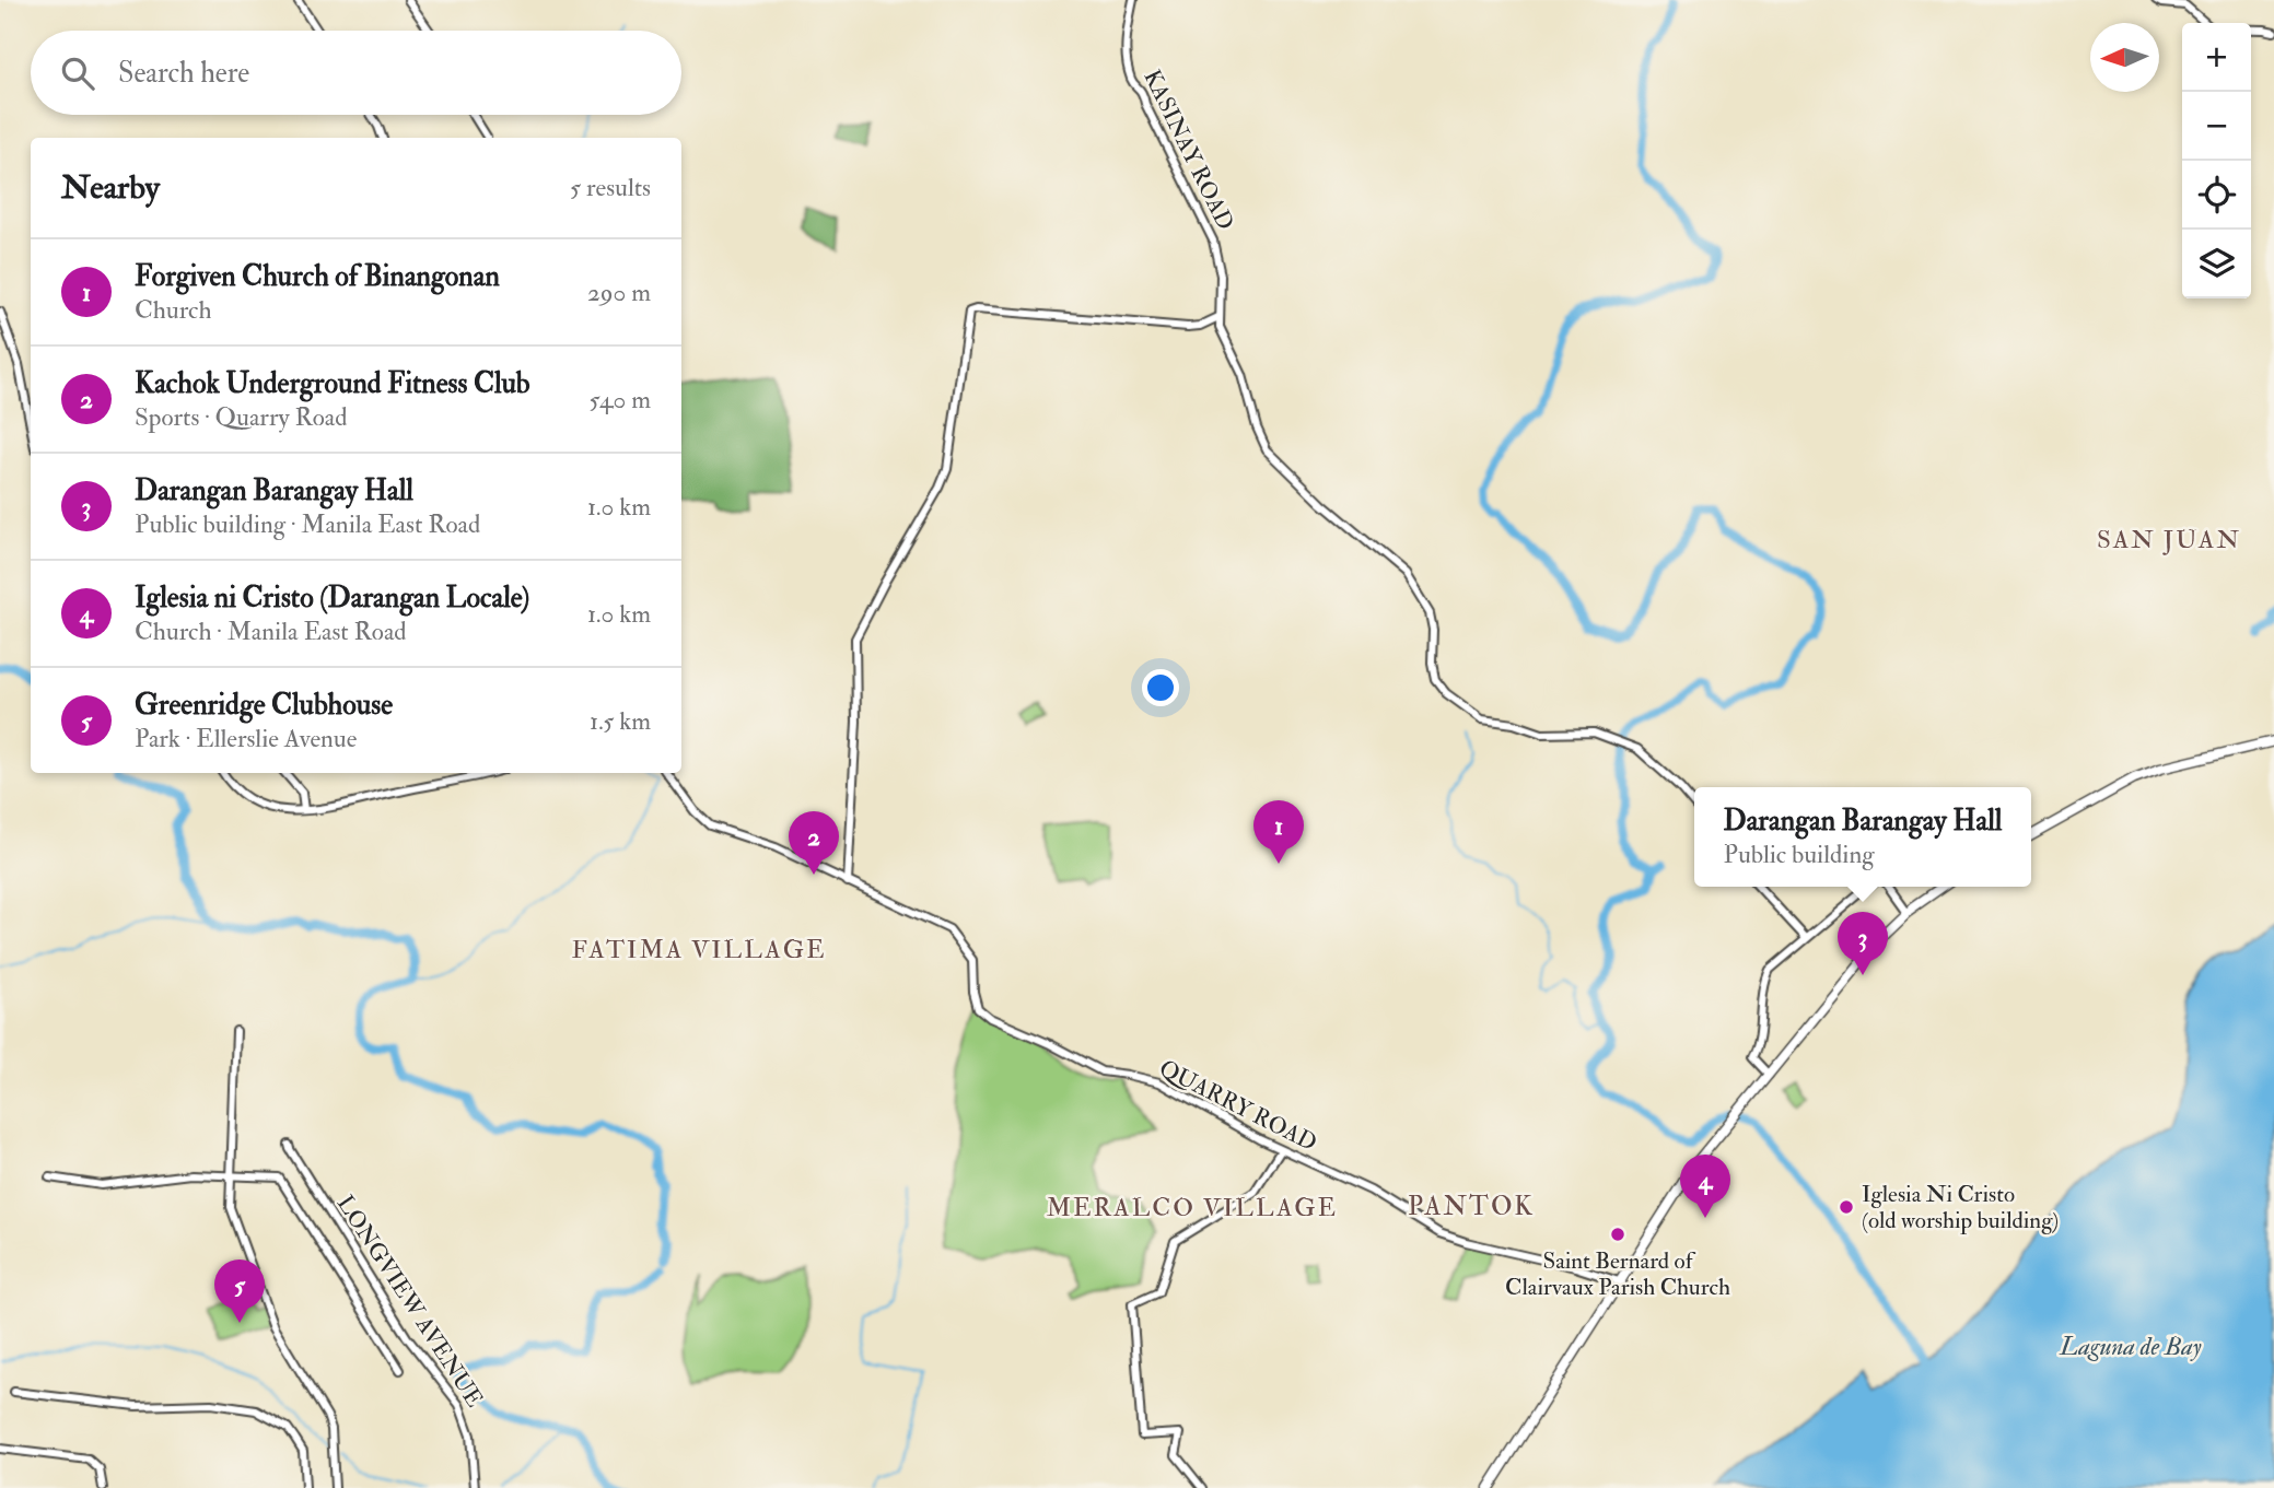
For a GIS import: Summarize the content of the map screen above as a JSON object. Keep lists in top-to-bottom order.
{
  "streets": {
    "street": ["KASINAY ROAD", "QUARRY ROAD", "LONGVIEW AVENUE"]
  },
  "districts": [
    "SAN JUAN",
    "FATIMA VILLAGE",
    "PANTOK",
    "MERALCO VILLAGE"
  ],
  "water": ["Laguna de Bay"],
  "places": ["Iglesia Ni Cristo (old worship building)", "Saint Bernard of Clairvaux Parish Church"],
  "north": "left",
  "page": {
    "map_buttons": ["+", "−"],
    "search": "Search here",
    "heading": ["Nearby", "5 results"],
    "list": [
      {
        "mark": "1",
        "name": "Forgiven Church of Binangonan",
        "note": "Church",
        "value": "290 m"
      },
      {
        "mark": "2",
        "name": "Kachok Underground Fitness Club",
        "note": "Sports · Quarry Road",
        "value": "540 m"
      },
      {
        "mark": "3",
        "name": "Darangan Barangay Hall",
        "note": "Public building · Manila East Road",
        "value": "1.0 km"
      },
      {
        "mark": "4",
        "name": "Iglesia ni Cristo (Darangan Locale)",
        "note": "Church · Manila East Road",
        "value": "1.0 km"
      },
      {
        "mark": "5",
        "name": "Greenridge Clubhouse",
        "note": "Park · Ellerslie Avenue",
        "value": "1.5 km"
      }
    ],
    "popup": ["Darangan Barangay Hall", "Public building"],
    "pins": [
      "1",
      "2",
      "3",
      "4",
      "5"
    ]
  }
}
